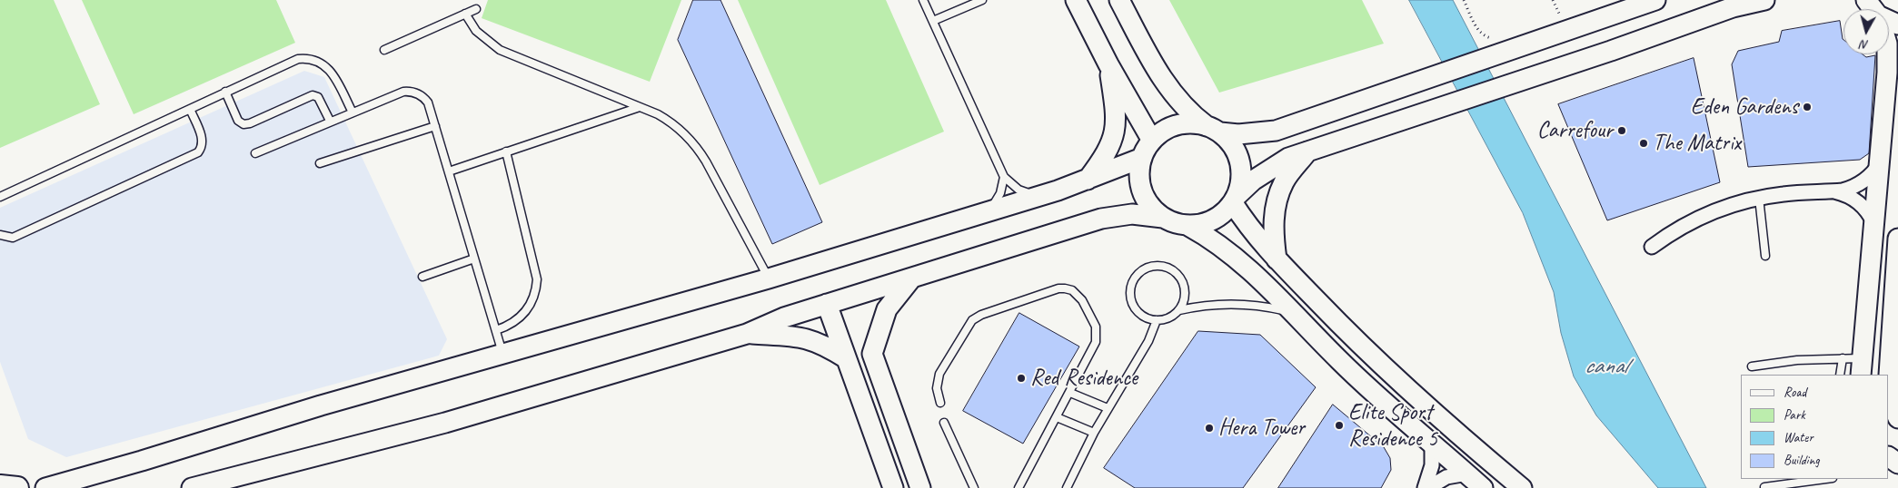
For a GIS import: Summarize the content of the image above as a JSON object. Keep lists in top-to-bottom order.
{
  "water": ["canal"],
  "places": [
    "Eden Gardens",
    "Carrefour",
    "The Matrix",
    "Red Residence",
    "Elite Sport Residence 5",
    "Hera Tower"
  ],
  "legend": [
    "Road",
    "Park",
    "Water",
    "Building"
  ],
  "north": "bottom"
}
